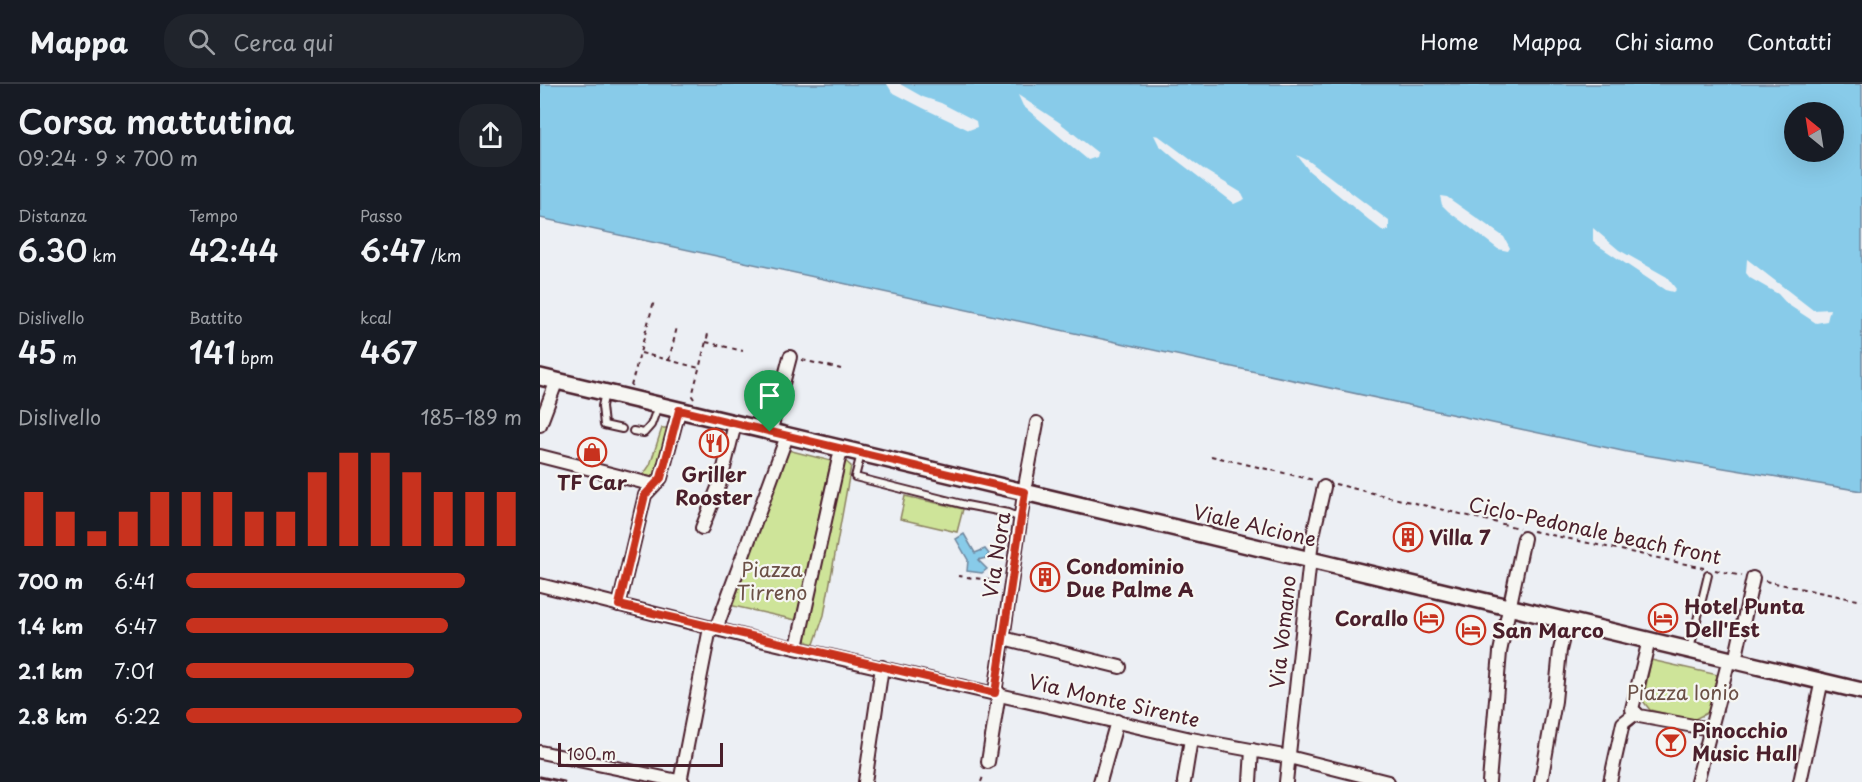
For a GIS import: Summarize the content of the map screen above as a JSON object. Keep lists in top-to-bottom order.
{
  "streets": {
    "street": [
      "Viale Alcione",
      "Via Nora",
      "Via Vomano",
      "Via Monte Sirente"
    ],
    "path": ["Ciclo-Pedonale beach front"]
  },
  "crossings": [
    ["Viale Alcione", "Via Nora"],
    ["Viale Alcione", "Via Vomano"],
    ["Ciclo-Pedonale beach front", "Via Vomano"],
    ["Via Nora", "Via Monte Sirente"],
    ["Via Vomano", "Via Monte Sirente"]
  ],
  "parks": ["Piazza Tirreno", "Piazza Ionio"],
  "places": {
    "restaurant": ["Griller Rooster"],
    "shop": ["TF Car"],
    "building": ["Villa 7", "Condominio Due Palme A"],
    "hotel": ["Corallo", "Hotel Punta Dell'Est", "San Marco"],
    "bar": ["Pinocchio Music Hall"]
  },
  "scale_bar": "100 m",
  "north": "top left",
  "page": {
    "header": "Mappa",
    "search": "Cerca qui",
    "nav": [
      "Home",
      "Mappa",
      "Chi siamo",
      "Contatti"
    ],
    "heading": ["Corsa mattutina", "09:24 · 9 × 700 m"],
    "stats": [
      ["Distanza", "6.30 km"],
      ["Tempo", "42:44"],
      ["Passo", "6:47 /km"],
      ["Dislivello", "45 m"],
      ["Battito", "141 bpm"],
      ["kcal", "467"]
    ],
    "chart": ["Dislivello", "185–189 m"],
    "list": [
      {
        "name": "700 m",
        "note": "6:41"
      },
      {
        "name": "1.4 km",
        "note": "6:47"
      },
      {
        "name": "2.1 km",
        "note": "7:01"
      },
      {
        "name": "2.8 km",
        "note": "6:22"
      }
    ],
    "scale": "100 m"
  }
}
